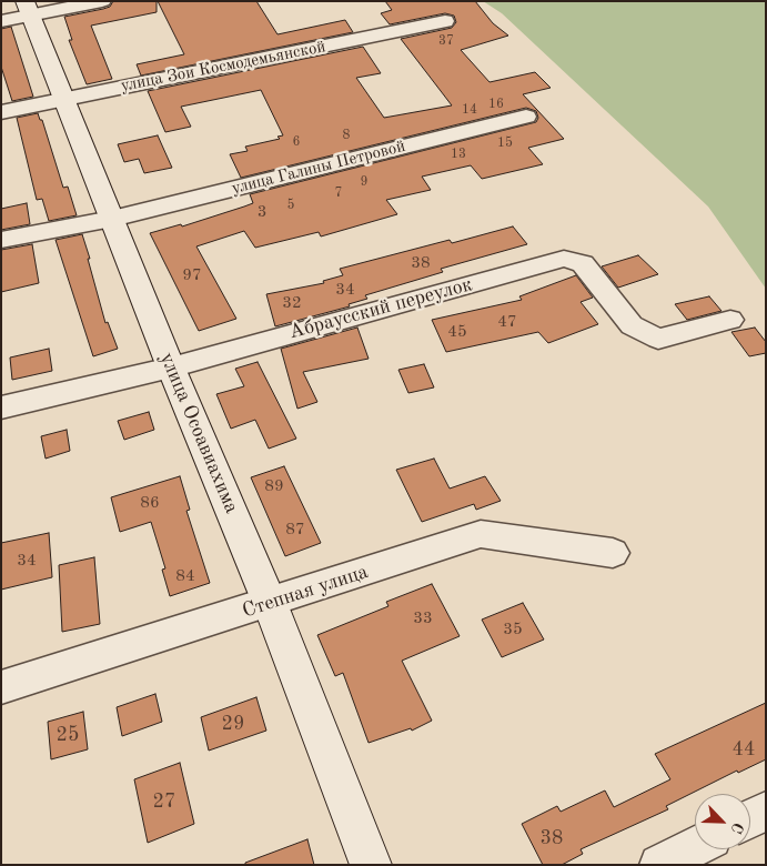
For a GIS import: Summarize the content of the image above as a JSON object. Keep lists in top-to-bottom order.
{
  "streets": {
    "street": [
      "улица Зои Космодемьянской",
      "улица Галины Петровой",
      "Абраусский переулок",
      "улица Осоавиахима",
      "Степная улица"
    ]
  },
  "crossings": [
    ["улица Зои Космодемьянской", "улица Осоавиахима"],
    ["улица Галины Петровой", "улица Осоавиахима"],
    ["Абраусский переулок", "улица Осоавиахима"],
    ["улица Осоавиахима", "Степная улица"]
  ],
  "house_numbers": [
    "37",
    "16",
    "14",
    "8",
    "6",
    "15",
    "13",
    "9",
    "7",
    "5",
    "3",
    "38",
    "97",
    "34",
    "32",
    "47",
    "45",
    "89",
    "86",
    "87",
    "34",
    "84",
    "33",
    "35",
    "29",
    "25",
    "44",
    "27",
    "38"
  ],
  "north": "bottom right"
}
